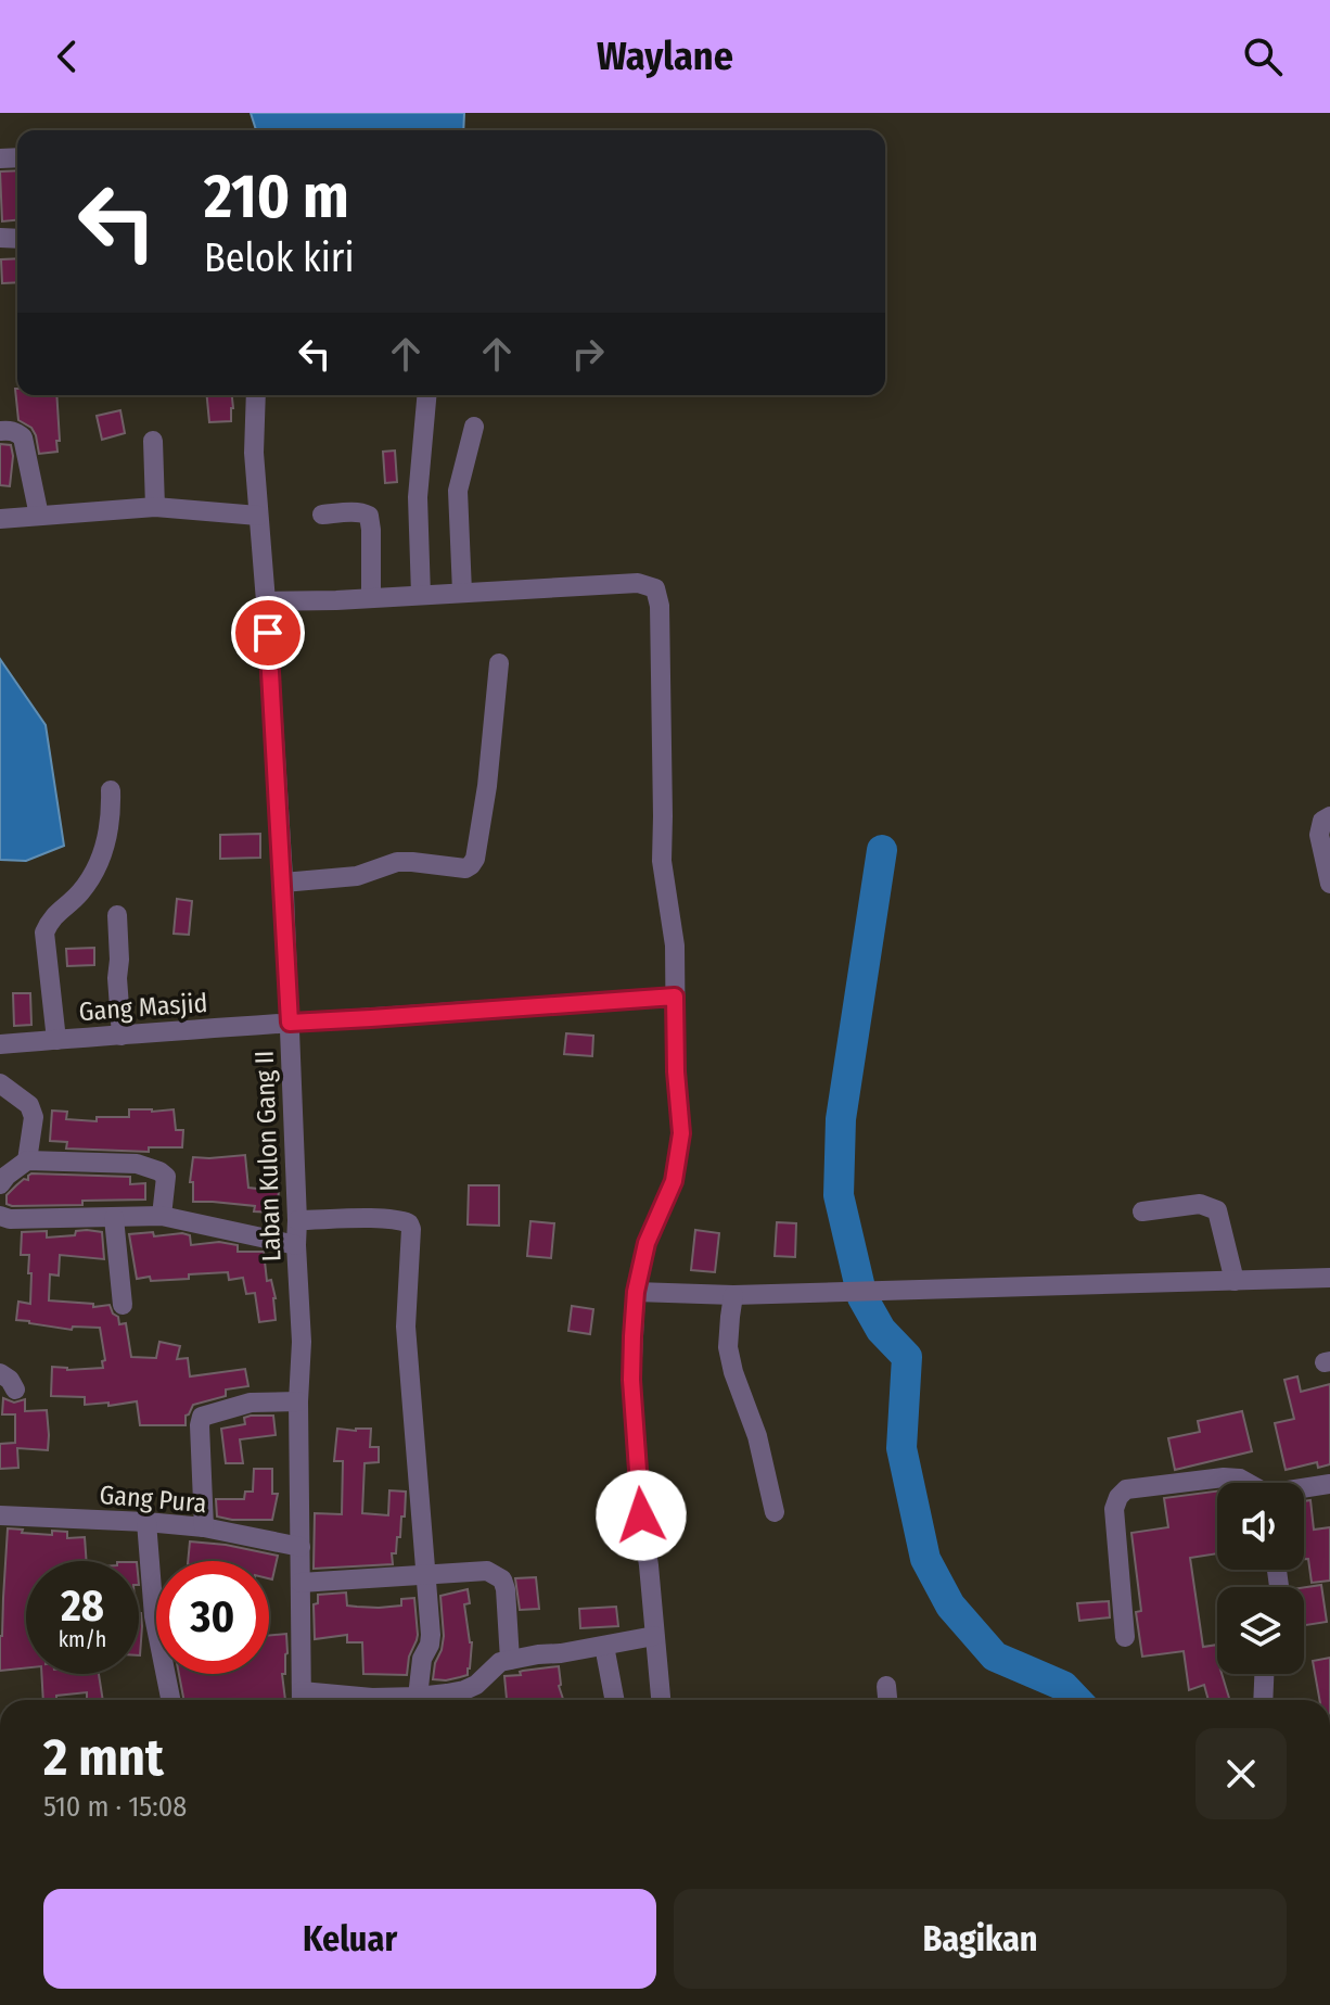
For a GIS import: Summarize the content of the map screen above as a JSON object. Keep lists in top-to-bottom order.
{
  "streets": {
    "street": ["Gang Masjid", "Laban Kulon Gang II", "Gang Pura"]
  },
  "crossings": [
    ["Gang Masjid", "Laban Kulon Gang II"],
    ["Laban Kulon Gang II", "Gang Pura"]
  ],
  "page": {
    "header": "Waylane",
    "turn": ["210 m", "Belok kiri"],
    "speed": "28 km/h",
    "limit": "30",
    "heading": ["2 mnt", "510 m · 15:08"],
    "buttons": ["Keluar", "Bagikan"]
  }
}
